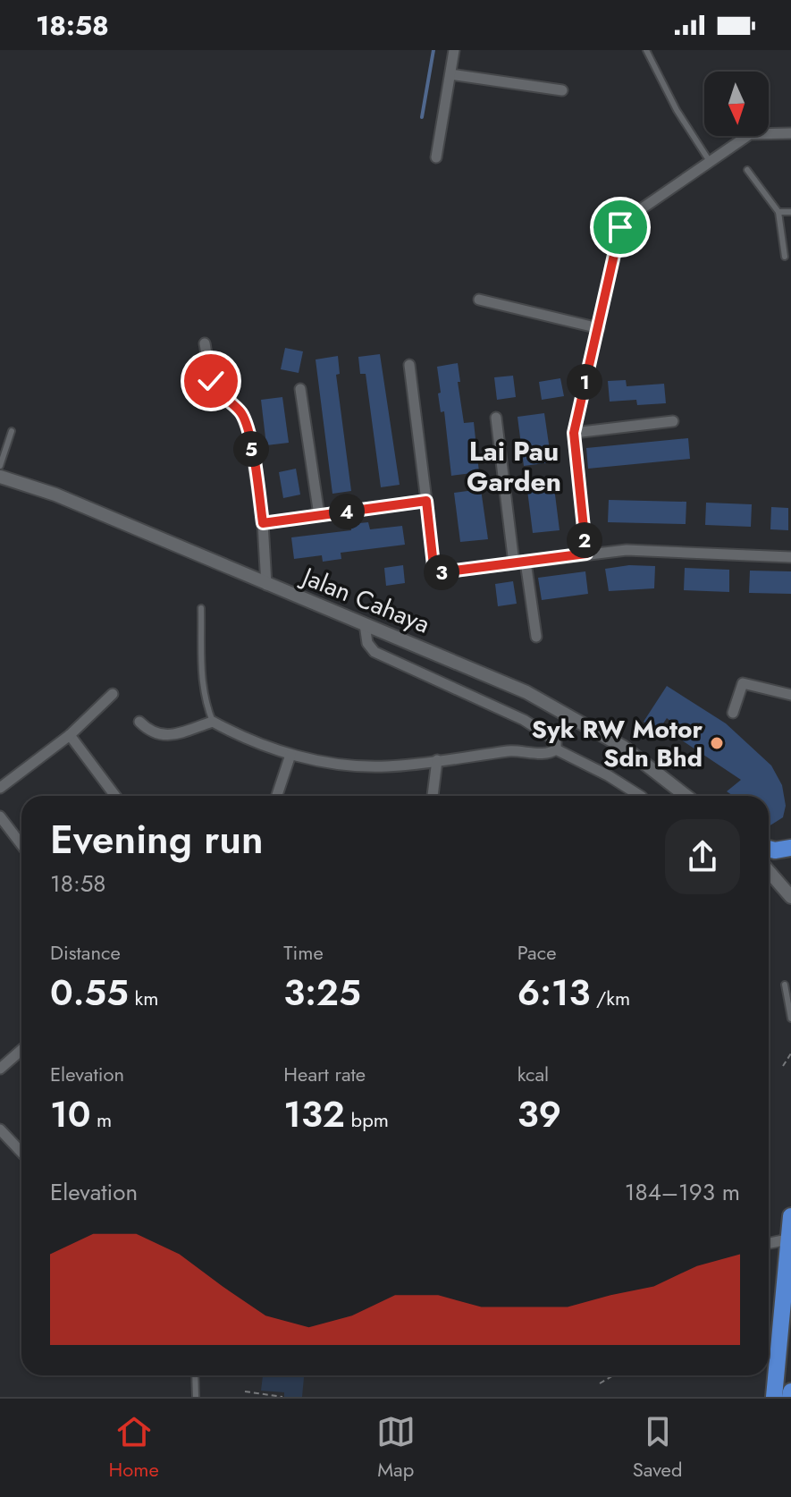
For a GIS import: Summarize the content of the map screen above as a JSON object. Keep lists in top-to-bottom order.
{
  "streets": {
    "street": ["Jalan Cahaya"]
  },
  "districts": ["Lai Pau Garden"],
  "places": ["Syk RW Motor Sdn Bhd"],
  "north": "bottom",
  "page": {
    "status": "18:58",
    "pins": [
      "1",
      "5",
      "4",
      "2",
      "3"
    ],
    "heading": ["Evening run", "18:58"],
    "stats": [
      ["Distance", "0.55 km"],
      ["Time", "3:25"],
      ["Pace", "6:13 /km"],
      ["Elevation", "10 m"],
      ["Heart rate", "132 bpm"],
      ["kcal", "39"]
    ],
    "chart": ["Elevation", "184–193 m"],
    "tabs": ["Home", "Map", "Saved"]
  }
}
